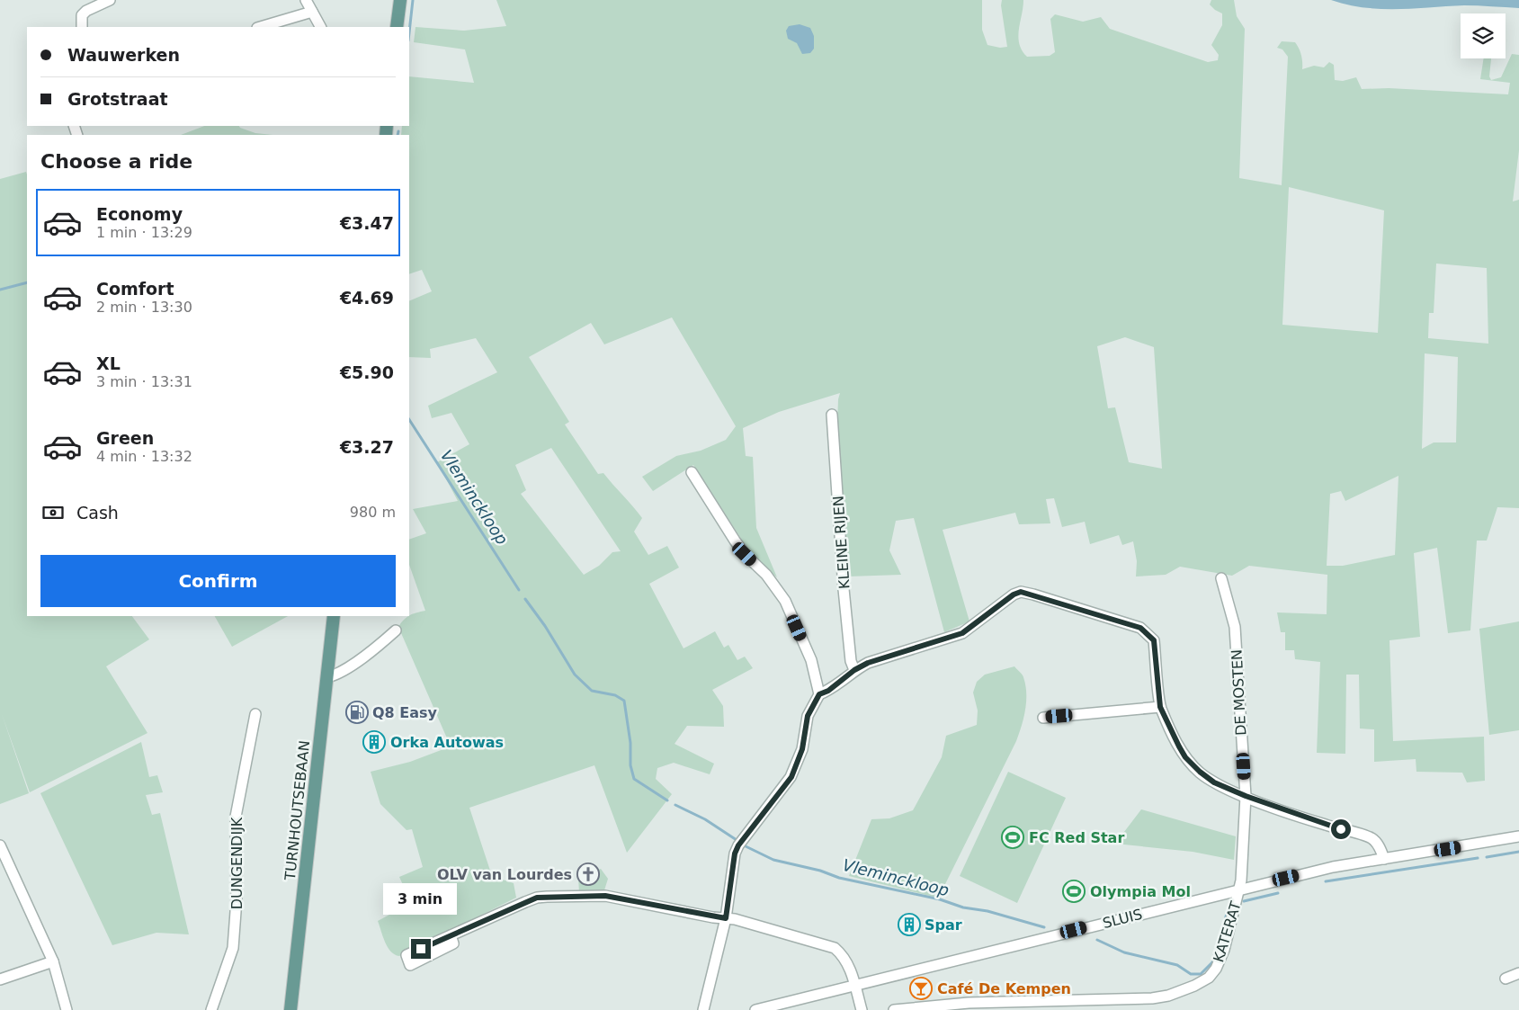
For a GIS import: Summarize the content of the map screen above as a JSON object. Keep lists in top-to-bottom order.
{
  "streets": {
    "main road": ["TURNHOUTSEBAAN"],
    "street": [
      "KLEINE RIJEN",
      "DE MOSTEN",
      "DUNGENDIJK",
      "SLUIS",
      "KATERAT"
    ]
  },
  "crossings": [
    ["DE MOSTEN", "SLUIS"],
    ["DE MOSTEN", "KATERAT"],
    ["SLUIS", "KATERAT"]
  ],
  "water": ["Vleminckloop"],
  "places": {
    "fuel station": ["Q8 Easy"],
    "building": ["Orka Autowas", "Spar"],
    "sports": ["FC Red Star", "Olympia Mol"],
    "church": ["OLV van Lourdes"],
    "bar": ["Café De Kempen"]
  },
  "page": {
    "banner": ["Wauwerken", "Grotstraat"],
    "heading": "Choose a ride",
    "list": [
      {
        "name": "Economy",
        "note": "1 min · 13:29",
        "value": "€3.47"
      },
      {
        "name": "Comfort",
        "note": "2 min · 13:30",
        "value": "€4.69"
      },
      {
        "name": "XL",
        "note": "3 min · 13:31",
        "value": "€5.90"
      },
      {
        "name": "Green",
        "note": "4 min · 13:32",
        "value": "€3.27"
      }
    ],
    "pay": ["Cash", "980 m"],
    "buttons": "Confirm",
    "bubble": "3 min"
  }
}
